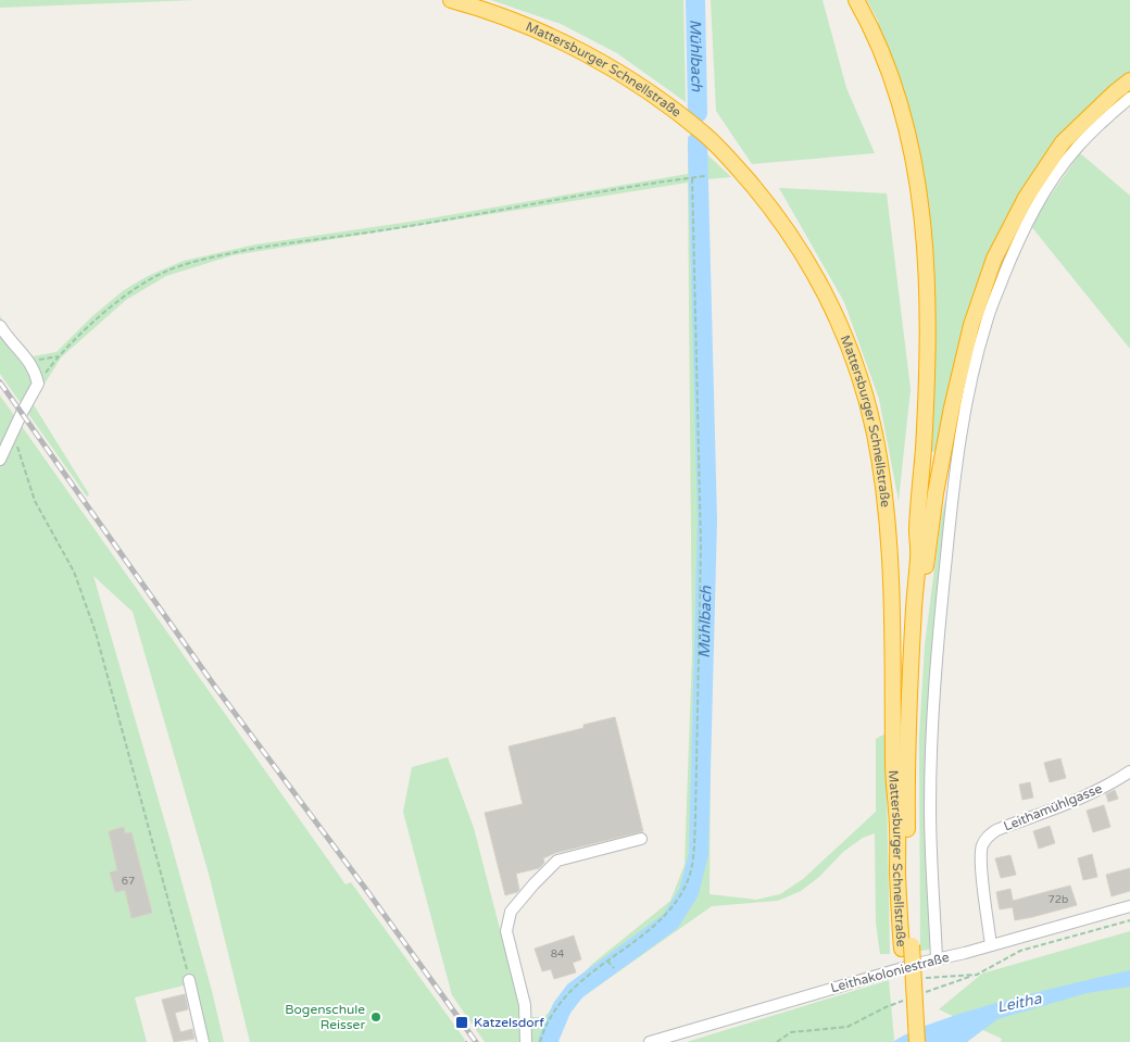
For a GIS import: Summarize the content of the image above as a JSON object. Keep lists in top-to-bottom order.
{
  "streets": {
    "highway": ["Mattersburger Schnellstraße"],
    "street": ["Leithamühlgasse", "Leithakoloniestraße"]
  },
  "crossings": [
    ["Leithamühlgasse", "Leithakoloniestraße"]
  ],
  "water": ["Mühlbach", "Leitha"],
  "places": {
    "other": ["Bogenschule Reisser"],
    "transit": ["Katzelsdorf"]
  },
  "house_numbers": ["67", "72b", "84"]
}
